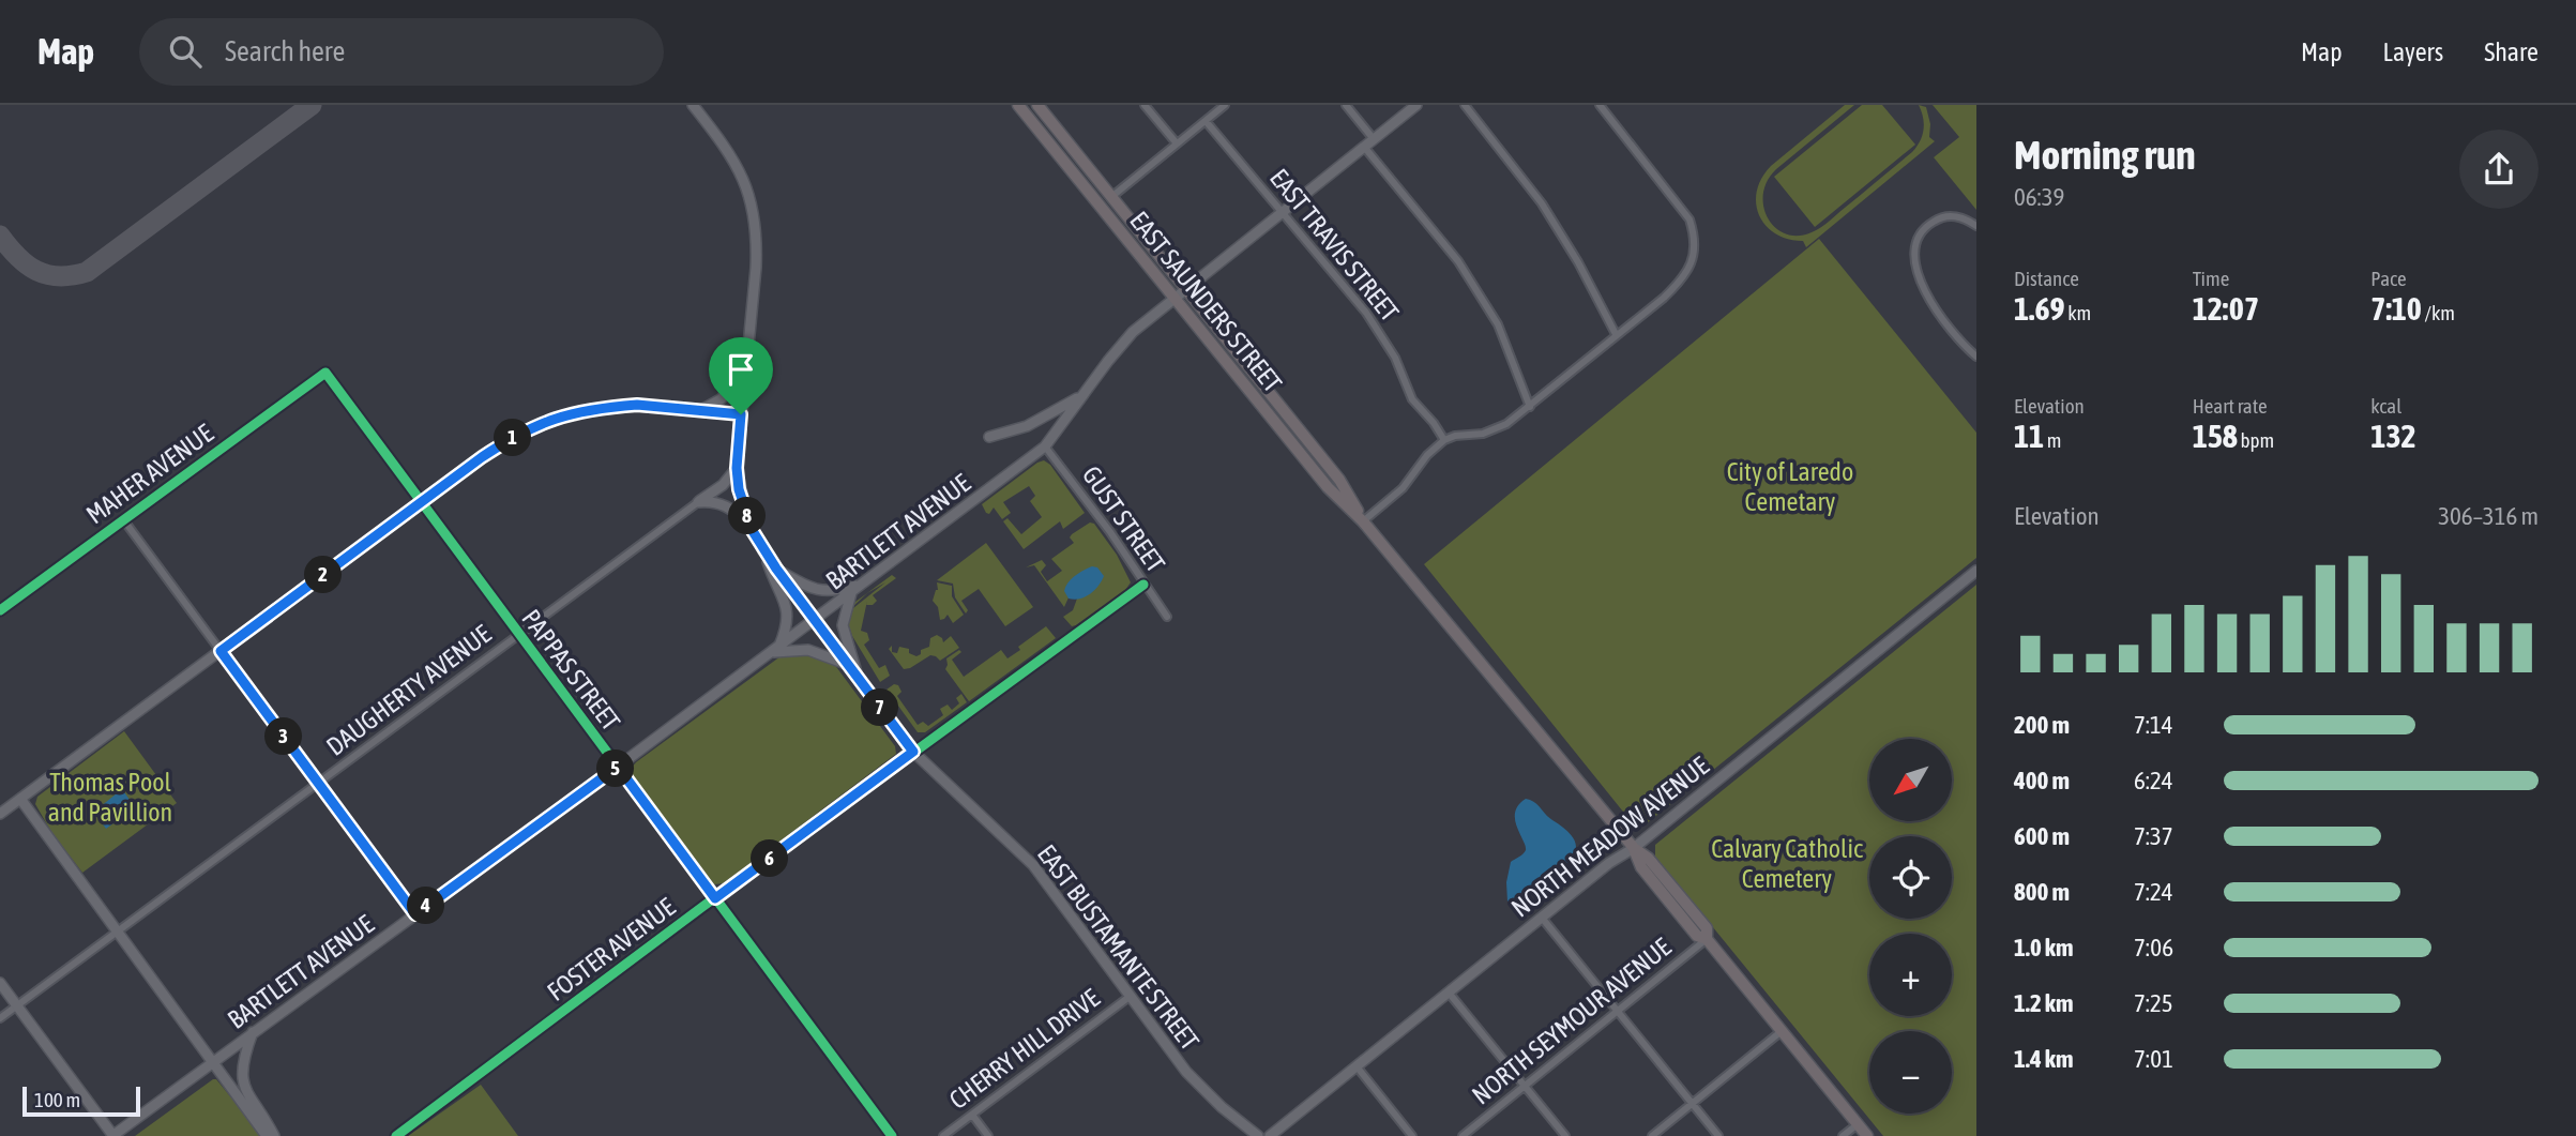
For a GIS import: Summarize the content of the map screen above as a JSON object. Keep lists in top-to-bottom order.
{
  "streets": {
    "main road": [
      "EAST SAUNDERS STREET",
      "BARTLETT AVENUE",
      "NORTH MEADOW AVENUE",
      "EAST BUSTAMANTE STREET"
    ],
    "street": [
      "EAST TRAVIS STREET",
      "MAHER AVENUE",
      "GUST STREET",
      "PAPPAS STREET",
      "DAUGHERTY AVENUE",
      "FOSTER AVENUE",
      "NORTH SEYMOUR AVENUE",
      "CHERRY HILL DRIVE"
    ]
  },
  "crossings": [
    ["EAST TRAVIS STREET", "BARTLETT AVENUE"],
    ["EAST SAUNDERS STREET", "BARTLETT AVENUE"],
    ["EAST SAUNDERS STREET", "NORTH MEADOW AVENUE"],
    ["EAST SAUNDERS STREET", "NORTH SEYMOUR AVENUE"],
    ["MAHER AVENUE", "PAPPAS STREET"],
    ["GUST STREET", "BARTLETT AVENUE"],
    ["GUST STREET", "FOSTER AVENUE"],
    ["BARTLETT AVENUE", "PAPPAS STREET"],
    ["BARTLETT AVENUE", "EAST BUSTAMANTE STREET"],
    ["PAPPAS STREET", "DAUGHERTY AVENUE"],
    ["PAPPAS STREET", "FOSTER AVENUE"],
    ["EAST BUSTAMANTE STREET", "FOSTER AVENUE"],
    ["EAST BUSTAMANTE STREET", "CHERRY HILL DRIVE"]
  ],
  "parks": ["City of Laredo Cemetary", "Thomas Pool and Pavillion", "Calvary Catholic Cemetery"],
  "scale_bar": "100 m",
  "north": "bottom left",
  "page": {
    "header": "Map",
    "search": "Search here",
    "nav": ["Map", "Layers", "Share"],
    "heading": ["Morning run", "06:39"],
    "stats": [
      ["Distance", "1.69 km"],
      ["Time", "12:07"],
      ["Pace", "7:10 /km"],
      ["Elevation", "11 m"],
      ["Heart rate", "158 bpm"],
      ["kcal", "132"]
    ],
    "pins": [
      "1",
      "8",
      "2",
      "7",
      "3",
      "5",
      "6",
      "4"
    ],
    "chart": ["Elevation", "306–316 m"],
    "list": [
      {
        "name": "200 m",
        "note": "7:14"
      },
      {
        "name": "400 m",
        "note": "6:24"
      },
      {
        "name": "600 m",
        "note": "7:37"
      },
      {
        "name": "800 m",
        "note": "7:24"
      },
      {
        "name": "1.0 km",
        "note": "7:06"
      },
      {
        "name": "1.2 km",
        "note": "7:25"
      },
      {
        "name": "1.4 km",
        "note": "7:01"
      }
    ],
    "map_buttons": ["+", "−"],
    "scale": "100 m"
  }
}
